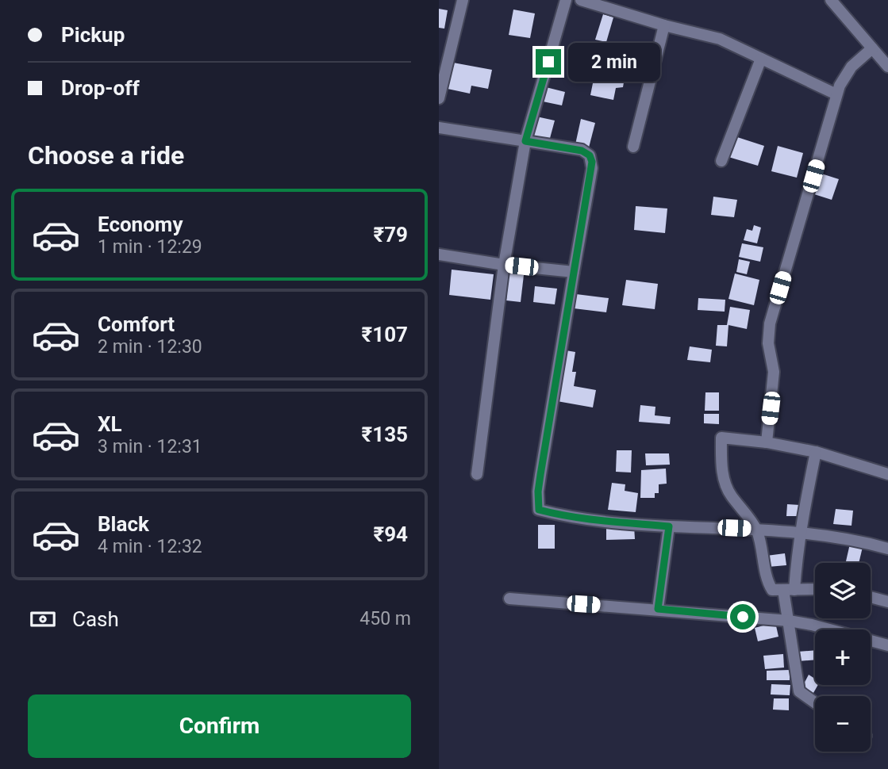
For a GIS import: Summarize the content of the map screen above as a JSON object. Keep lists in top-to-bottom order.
{
  "page": {
    "banner": ["Pickup", "Drop-off"],
    "bubble": "2 min",
    "heading": "Choose a ride",
    "list": [
      {
        "name": "Economy",
        "note": "1 min · 12:29",
        "value": "₹79"
      },
      {
        "name": "Comfort",
        "note": "2 min · 12:30",
        "value": "₹107"
      },
      {
        "name": "XL",
        "note": "3 min · 12:31",
        "value": "₹135"
      },
      {
        "name": "Black",
        "note": "4 min · 12:32",
        "value": "₹94"
      }
    ],
    "map_buttons": ["+", "−"],
    "pay": ["Cash", "450 m"],
    "buttons": "Confirm"
  }
}
